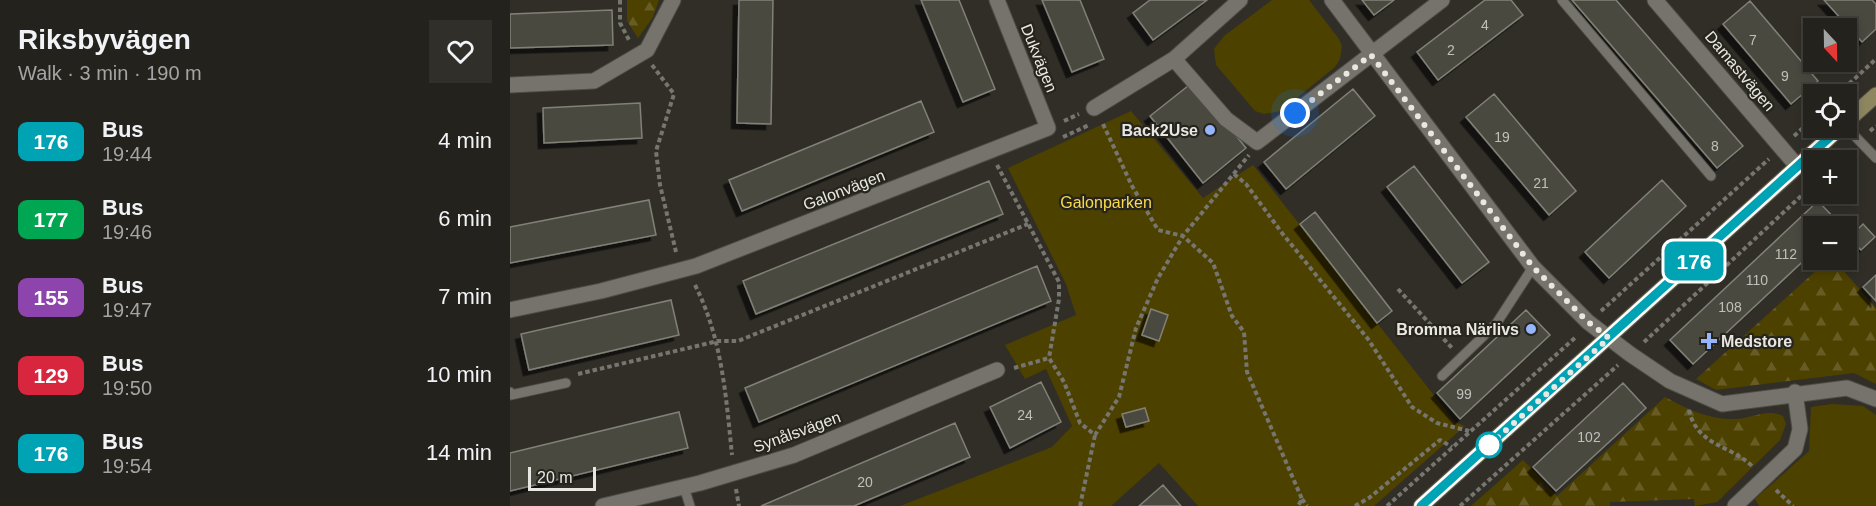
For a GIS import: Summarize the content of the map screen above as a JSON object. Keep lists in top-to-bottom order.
{
  "streets": {
    "street": [
      "Dukvägen",
      "Damastvägen",
      "Galonvägen",
      "Synålsvägen"
    ]
  },
  "crossings": [
    ["Dukvägen", "Galonvägen"]
  ],
  "parks": ["Galonparken"],
  "places": {
    "other": ["Back2Use", "Bromma Närlivs"],
    "health": ["Medstore"]
  },
  "lines": ["bus line 176"],
  "house_numbers": [
    "4",
    "7",
    "2",
    "9",
    "19",
    "8",
    "21",
    "112",
    "110",
    "108",
    "99",
    "24",
    "102",
    "20"
  ],
  "scale_bar": "20 m",
  "north": "bottom",
  "page": {
    "heading": ["Riksbyvägen", "Walk · 3 min · 190 m"],
    "on_map": "176",
    "map_buttons": ["+", "−"],
    "list": [
      {
        "mark": "176",
        "name": "Bus",
        "note": "19:44",
        "value": "4 min"
      },
      {
        "mark": "177",
        "name": "Bus",
        "note": "19:46",
        "value": "6 min"
      },
      {
        "mark": "155",
        "name": "Bus",
        "note": "19:47",
        "value": "7 min"
      },
      {
        "mark": "129",
        "name": "Bus",
        "note": "19:50",
        "value": "10 min"
      },
      {
        "mark": "176",
        "name": "Bus",
        "note": "19:54",
        "value": "14 min"
      }
    ],
    "scale": "20 m"
  }
}
